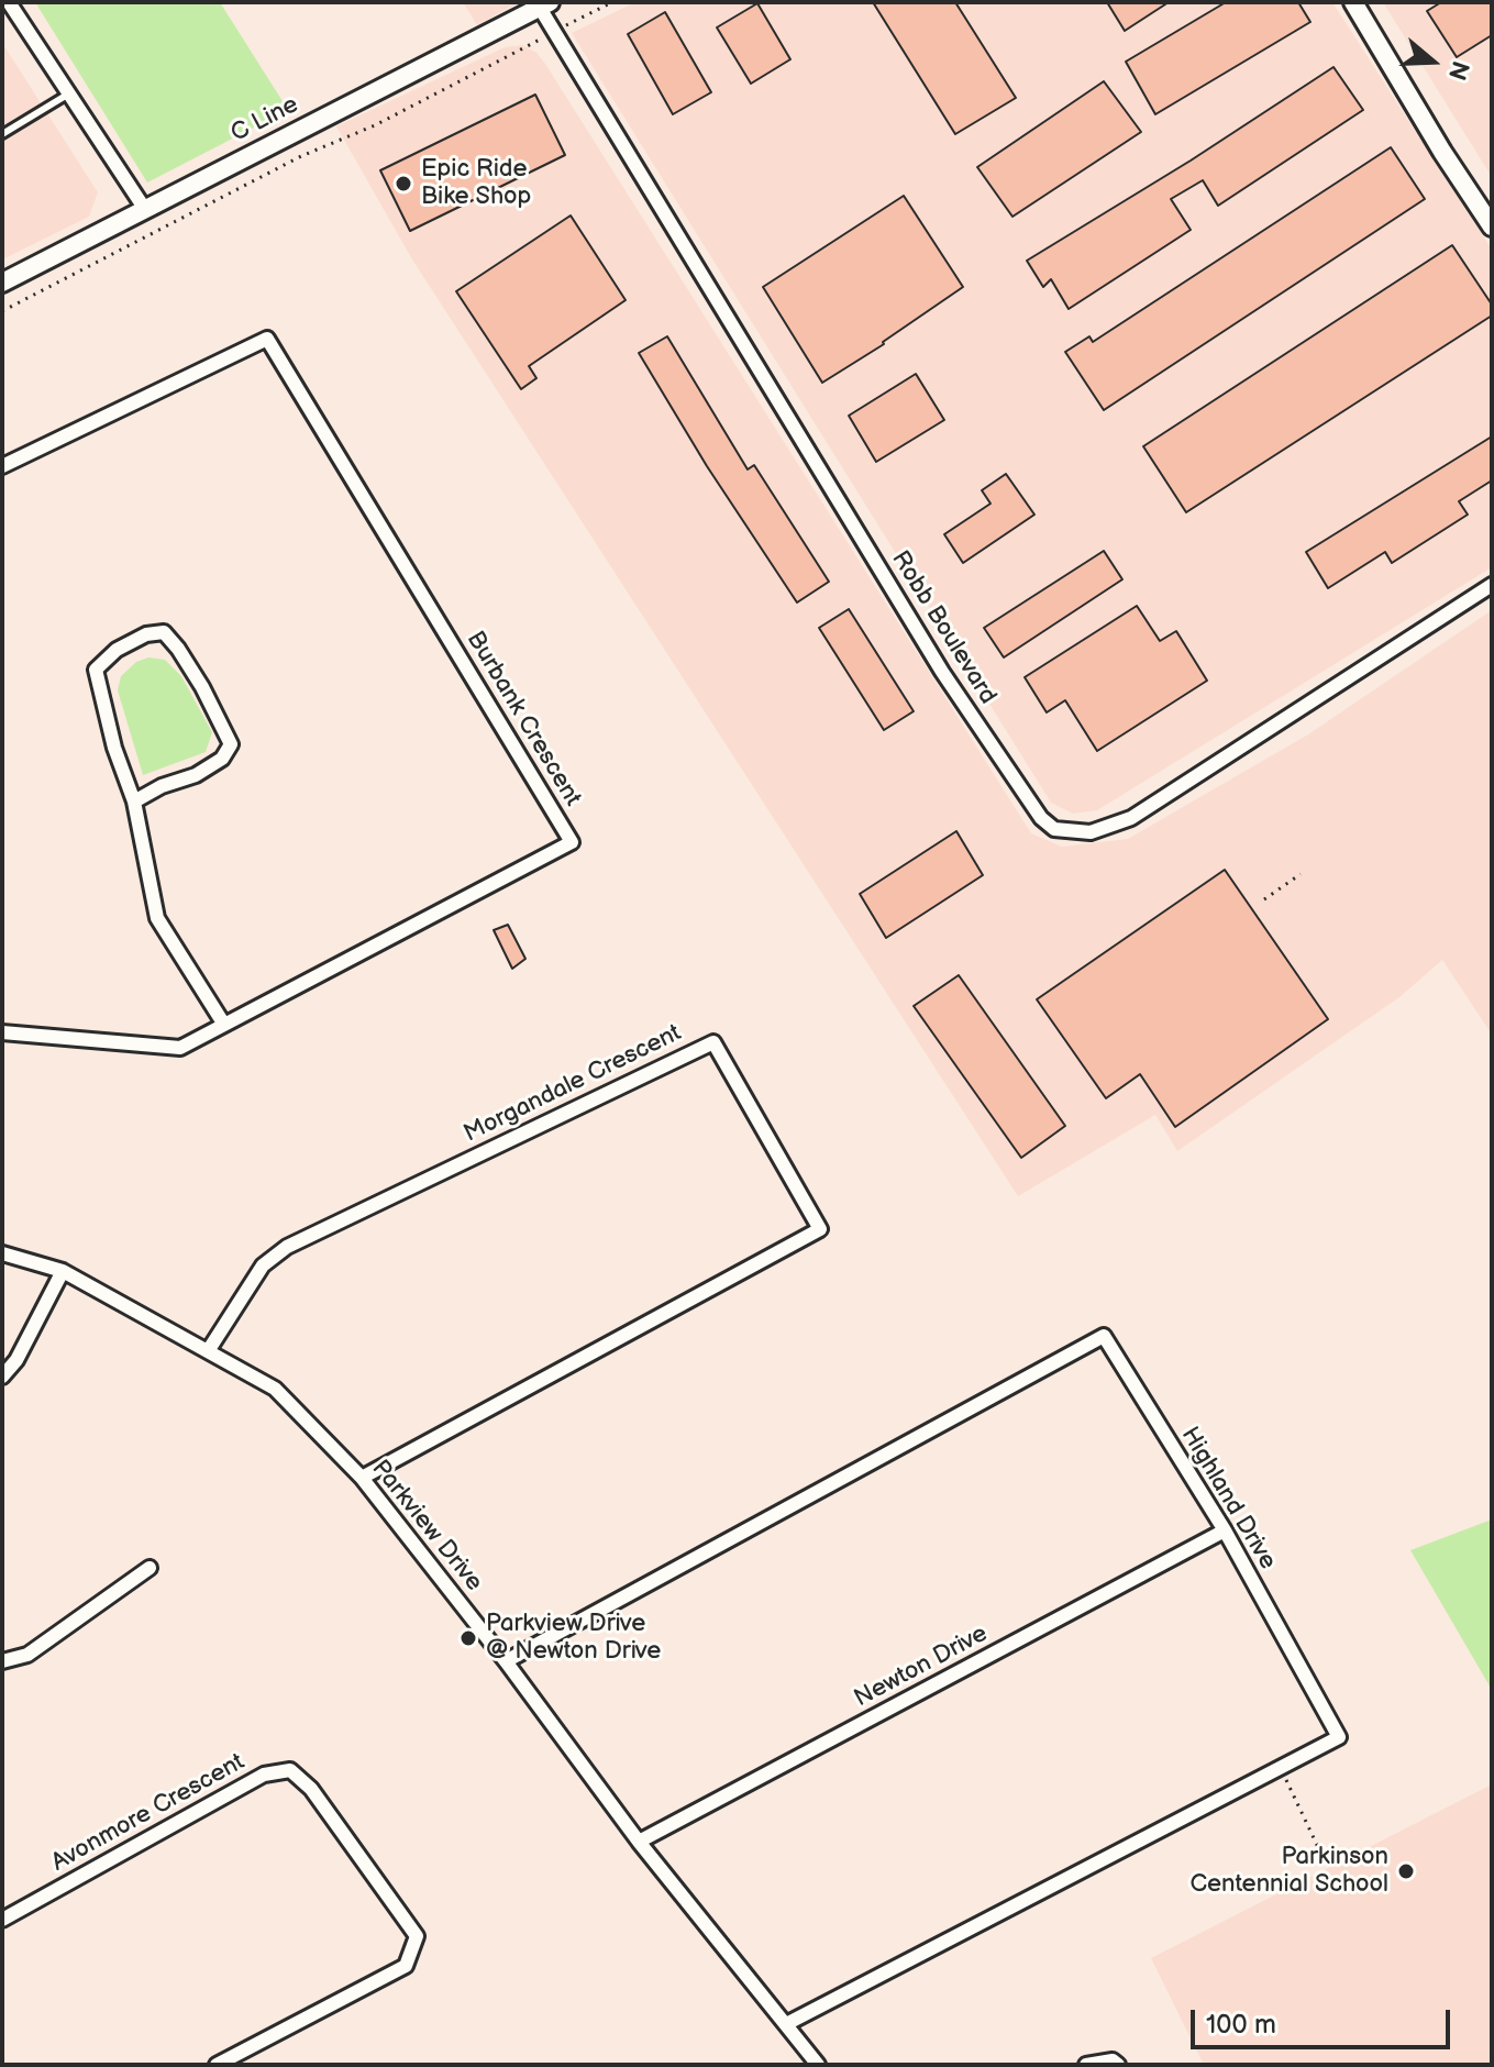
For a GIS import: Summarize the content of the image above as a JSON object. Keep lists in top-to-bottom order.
{
  "streets": {
    "street": [
      "C Line",
      "Robb Boulevard",
      "Burbank Crescent",
      "Morgandale Crescent",
      "Highland Drive",
      "Parkview Drive",
      "Newton Drive",
      "Avonmore Crescent"
    ]
  },
  "crossings": [
    ["C Line", "Robb Boulevard"],
    ["Morgandale Crescent", "Parkview Drive"],
    ["Highland Drive", "Parkview Drive"],
    ["Highland Drive", "Newton Drive"],
    ["Parkview Drive", "Newton Drive"]
  ],
  "places": ["Epic Ride Bike Shop", "Parkview Drive @ Newton Drive", "Parkinson Centennial School"],
  "scale_bar": "100 m",
  "north": "right"
}
